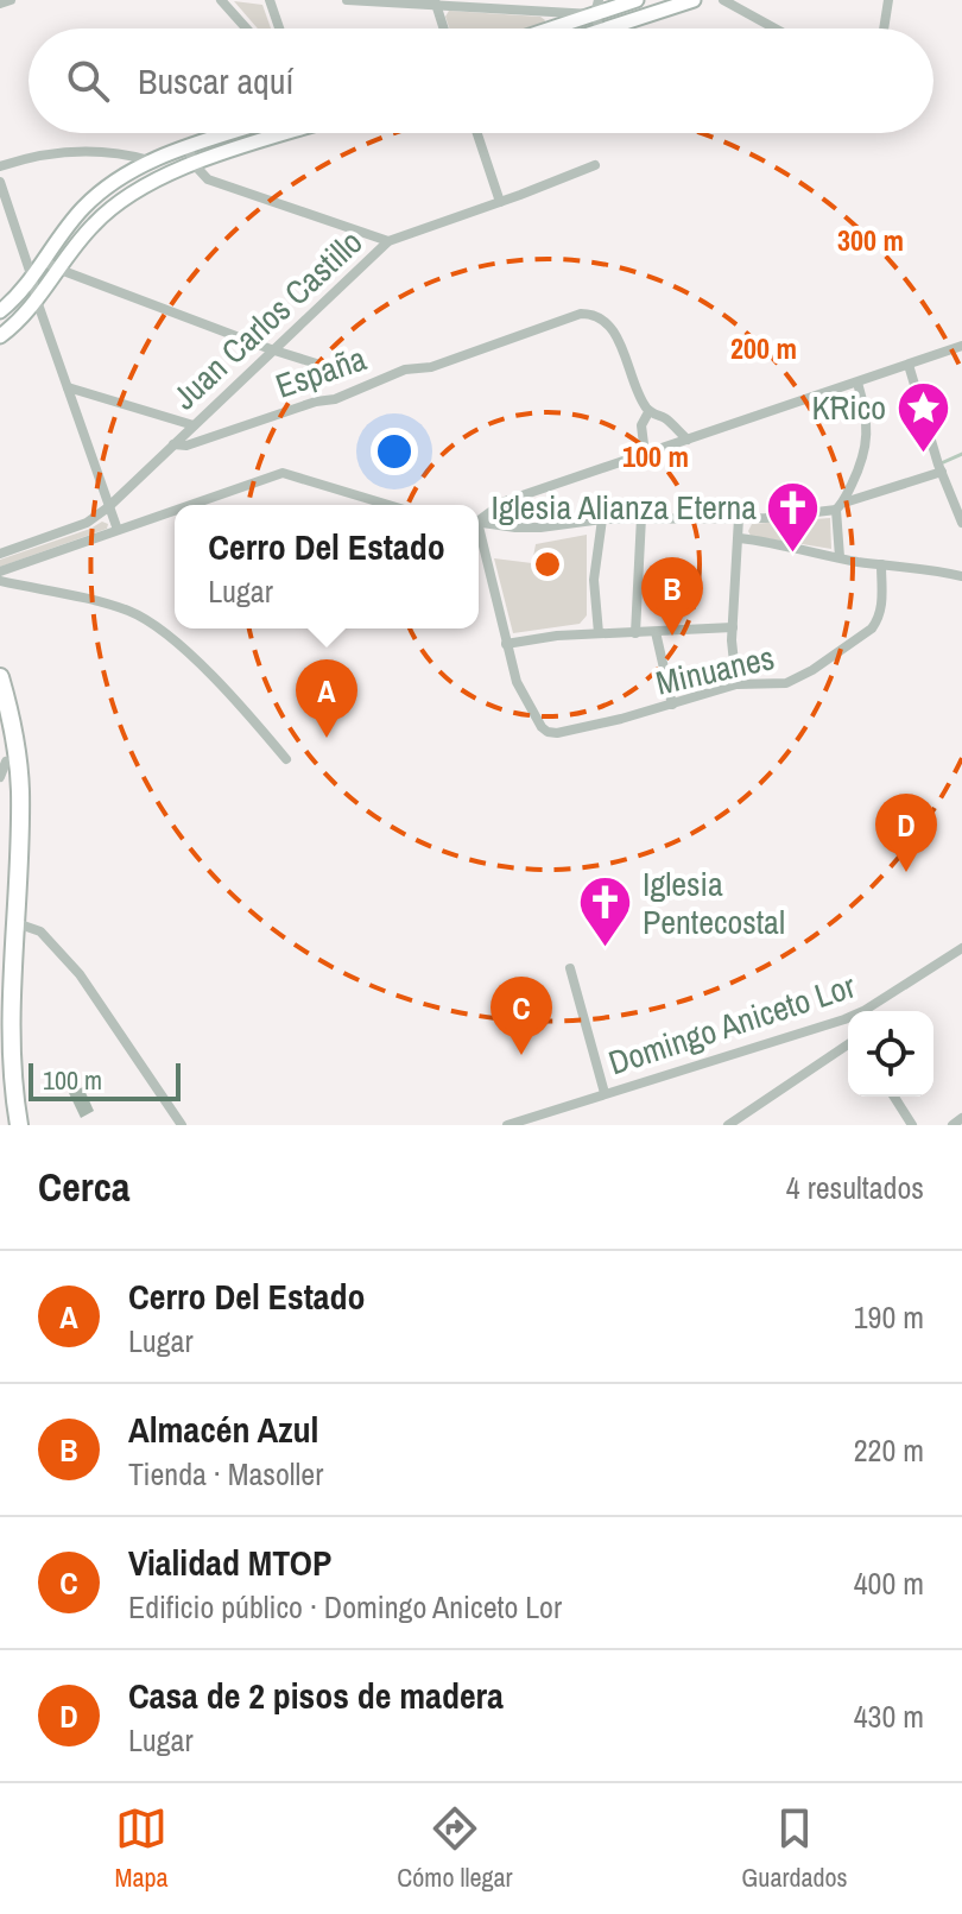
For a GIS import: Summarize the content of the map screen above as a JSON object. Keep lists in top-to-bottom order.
{
  "streets": {
    "street": [
      "Juan Carlos Castillo",
      "España",
      "Minuanes",
      "Domingo Aniceto Lor"
    ]
  },
  "crossings": [
    ["Juan Carlos Castillo", "España"]
  ],
  "places": {
    "place": ["K´Rico"],
    "church": ["Iglesia Alianza Eterna", "Iglesia Pentecostal"]
  },
  "scale_bar": "100 m",
  "page": {
    "search": "Buscar aquí",
    "popup": ["Cerro Del Estado", "Lugar"],
    "pins": [
      "B",
      "A",
      "D",
      "C"
    ],
    "scale": "100 m",
    "heading": ["Cerca", "4 resultados"],
    "list": [
      {
        "mark": "A",
        "name": "Cerro Del Estado",
        "note": "Lugar",
        "value": "190 m"
      },
      {
        "mark": "B",
        "name": "Almacén Azul",
        "note": "Tienda · Masoller",
        "value": "220 m"
      },
      {
        "mark": "C",
        "name": "Vialidad MTOP",
        "note": "Edificio público · Domingo Aniceto Lor",
        "value": "400 m"
      },
      {
        "mark": "D",
        "name": "Casa de 2 pisos de madera",
        "note": "Lugar",
        "value": "430 m"
      }
    ],
    "nav": ["Mapa", "Cómo llegar", "Guardados"]
  },
  "rings": ["300 m", "200 m", "100 m"]
}
